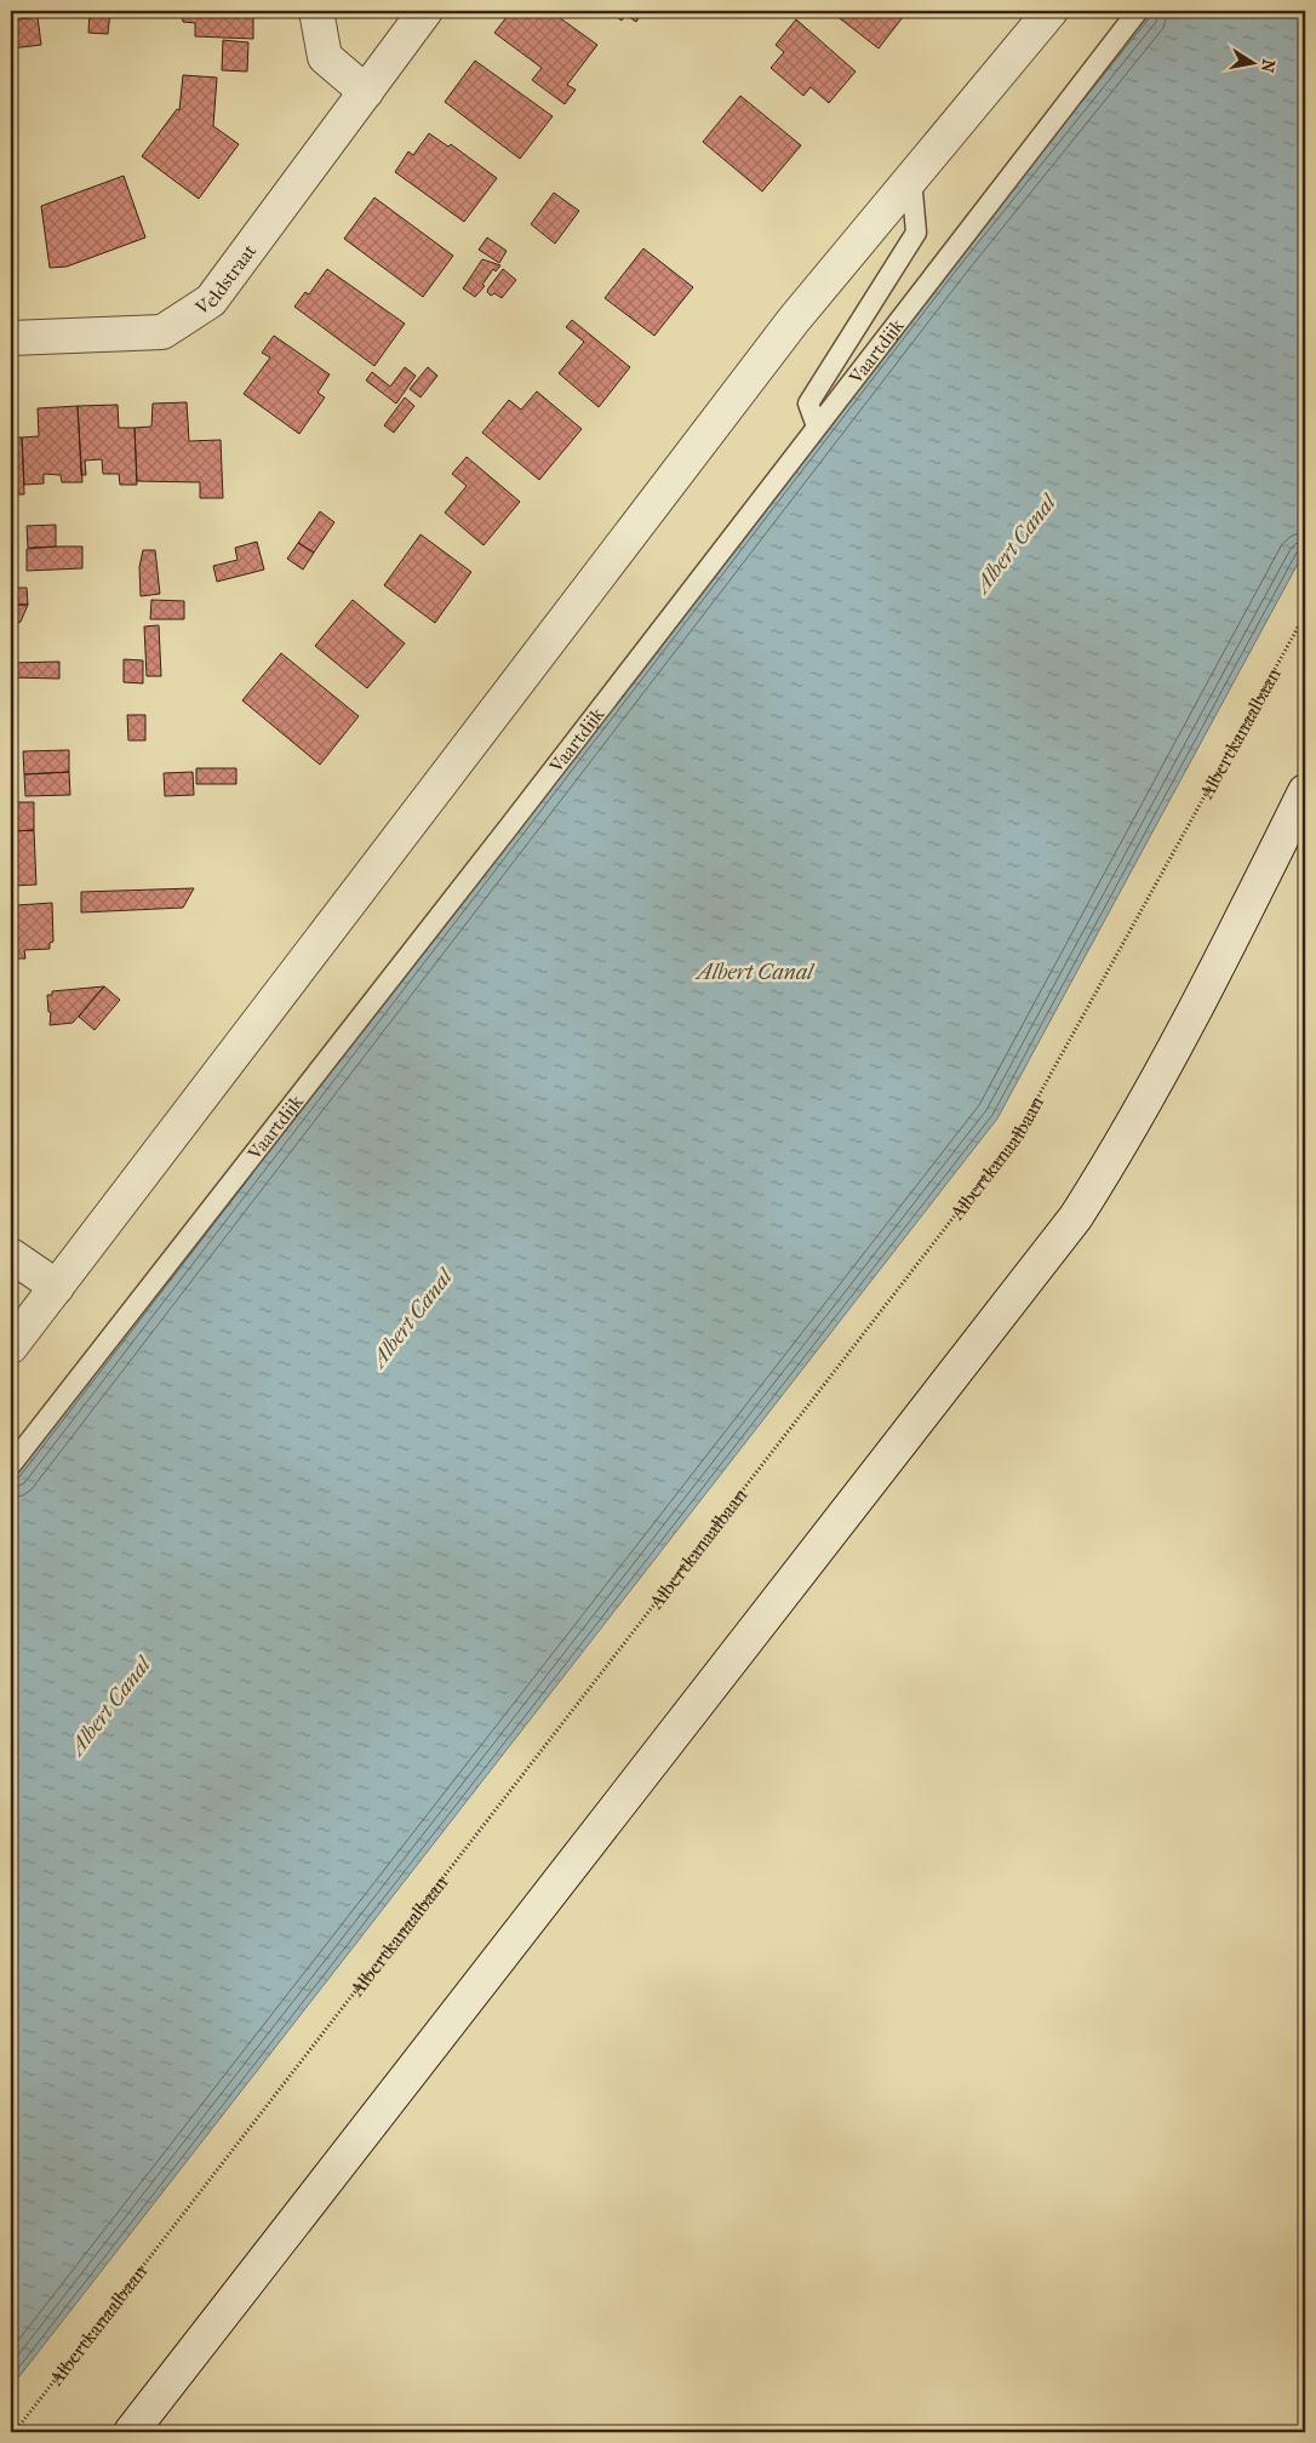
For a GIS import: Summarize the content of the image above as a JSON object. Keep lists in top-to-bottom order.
{
  "streets": {
    "street": ["Veldstraat"],
    "lane": ["Vaartdijk"],
    "path": ["Albertkanaalbaan"]
  },
  "water": ["Albert Canal"],
  "north": "right"
}
